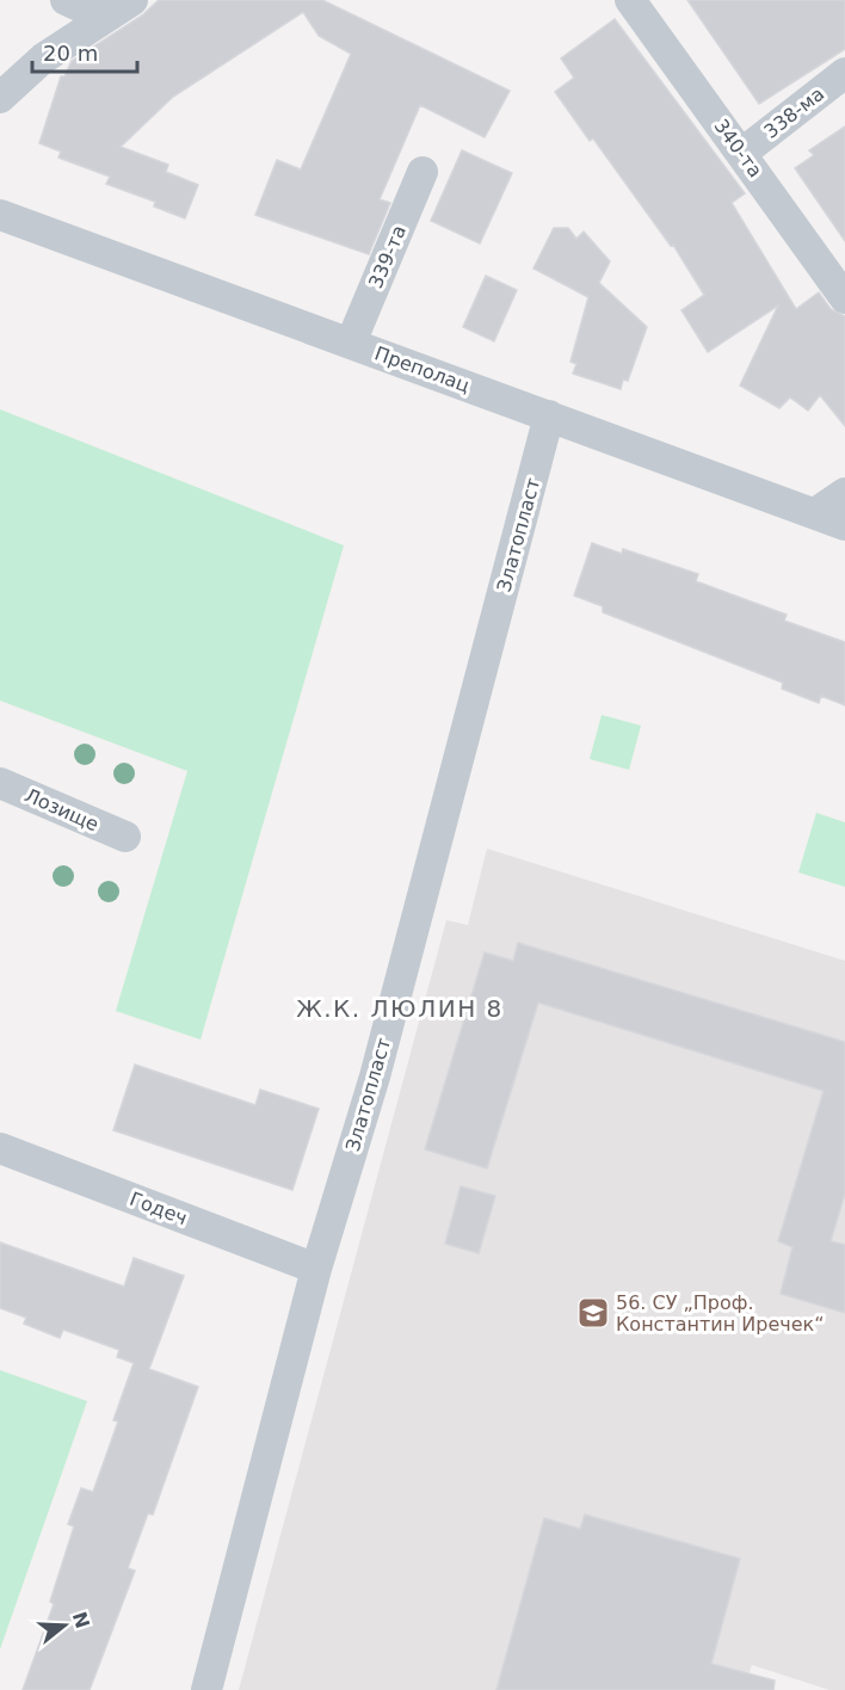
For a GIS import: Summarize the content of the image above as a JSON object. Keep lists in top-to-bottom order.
{
  "streets": {
    "street": [
      "338-ма",
      "340-та",
      "339-та",
      "Преполац",
      "Златопласт",
      "Лозище",
      "Годеч"
    ]
  },
  "crossings": [
    ["338-ма", "340-та"],
    ["339-та", "Преполац"],
    ["Преполац", "Златопласт"],
    ["Златопласт", "Годеч"]
  ],
  "districts": ["Ж.К. ЛЮЛИН 8"],
  "places": {
    "school or university": ["56. СУ „Проф. Константин Иречек“"]
  },
  "scale_bar": "20 m",
  "north": "right"
}
